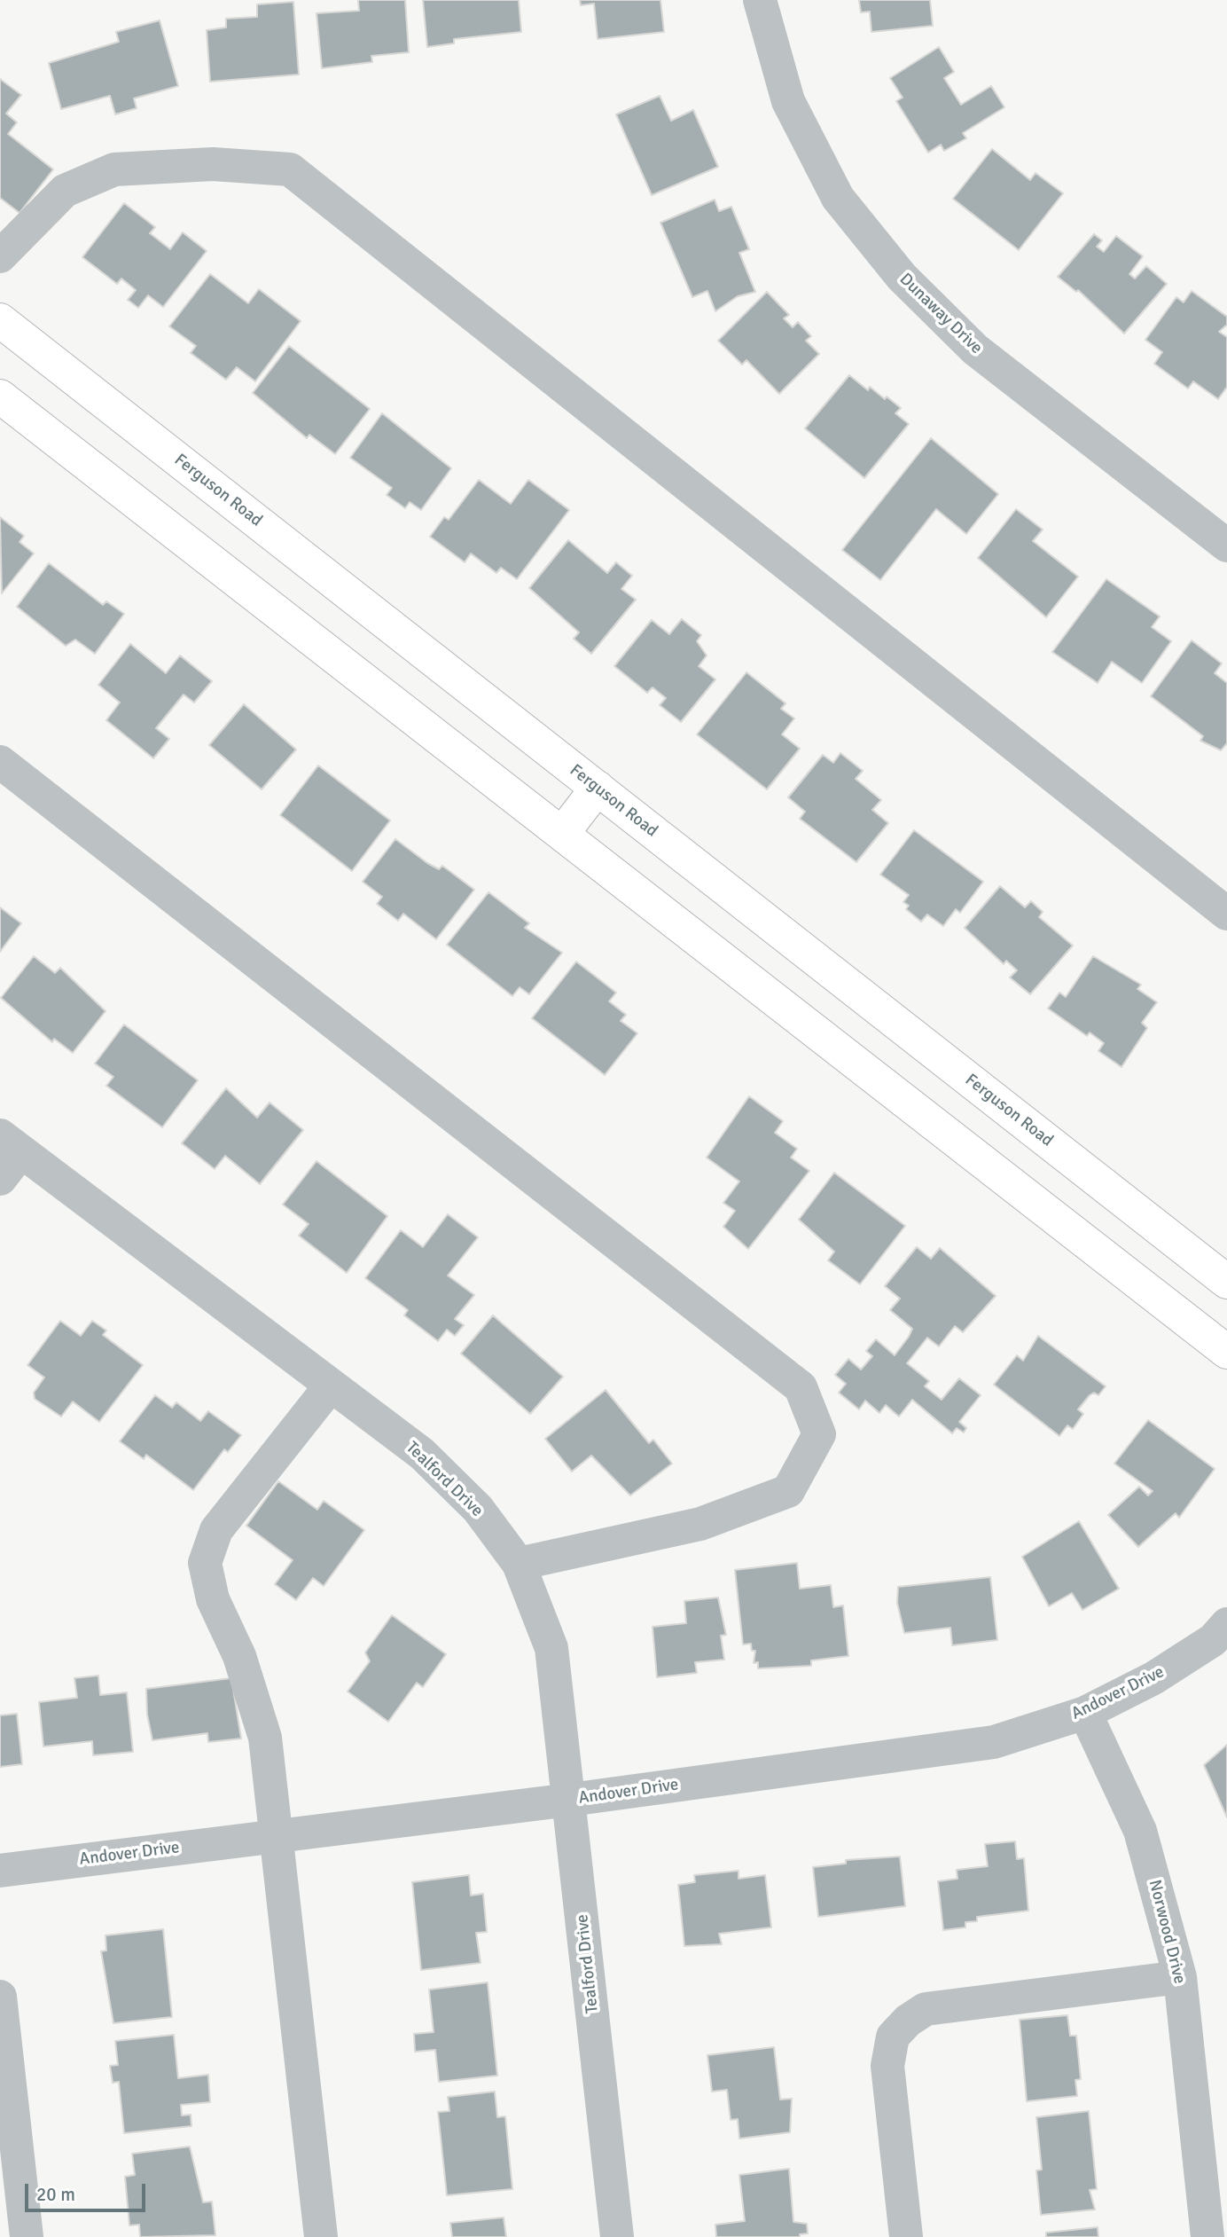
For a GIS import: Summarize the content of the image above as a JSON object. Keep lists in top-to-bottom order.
{
  "streets": {
    "main road": ["Ferguson Road"],
    "street": [
      "Dunaway Drive",
      "Tealford Drive",
      "Andover Drive",
      "Norwood Drive"
    ]
  },
  "crossings": [
    ["Tealford Drive", "Andover Drive"],
    ["Andover Drive", "Norwood Drive"]
  ],
  "scale_bar": "20 m"
}
